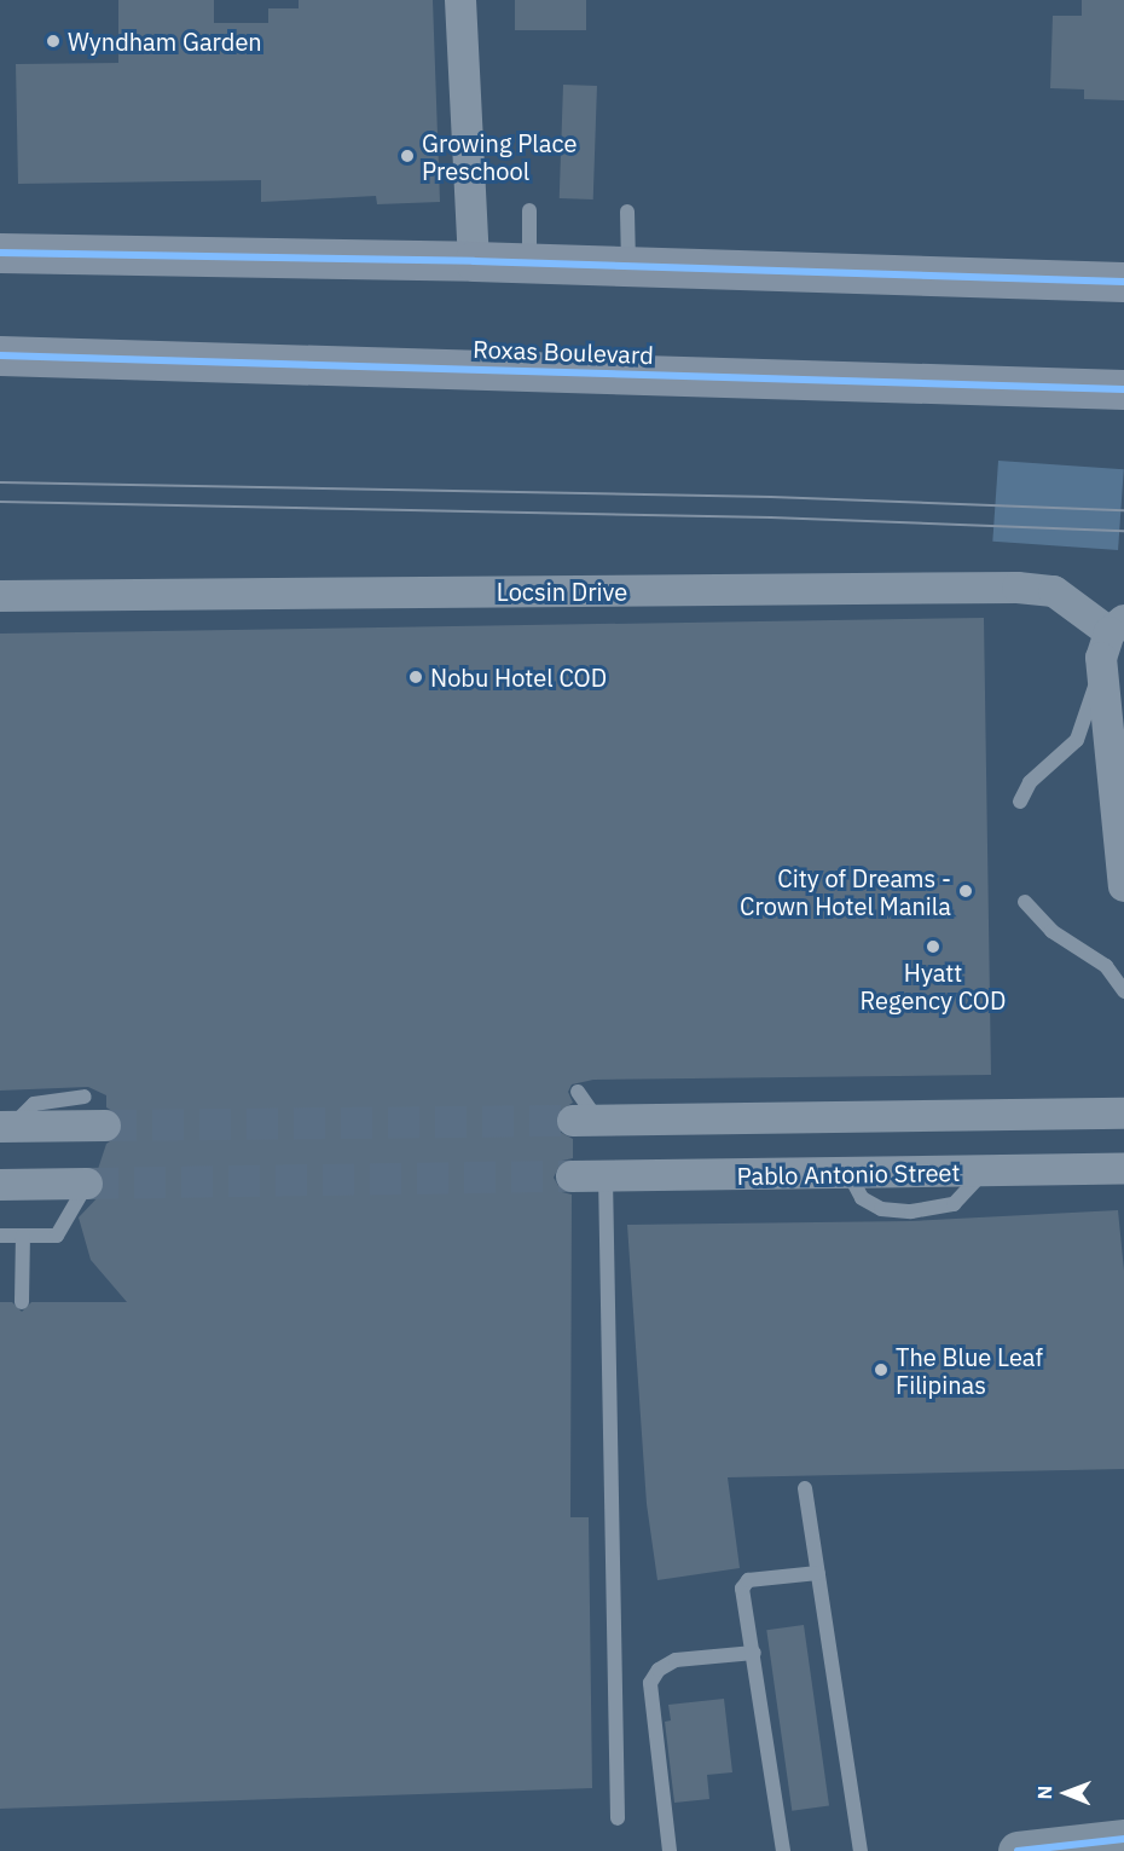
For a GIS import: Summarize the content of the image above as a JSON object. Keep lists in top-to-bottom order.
{
  "streets": {
    "highway": ["Roxas Boulevard"],
    "street": ["Locsin Drive", "Pablo Antonio Street"]
  },
  "places": [
    "Wyndham Garden",
    "Growing Place Preschool",
    "Nobu Hotel COD",
    "City of Dreams - Crown Hotel Manila",
    "Hyatt Regency COD",
    "The Blue Leaf Filipinas"
  ],
  "north": "left"
}
